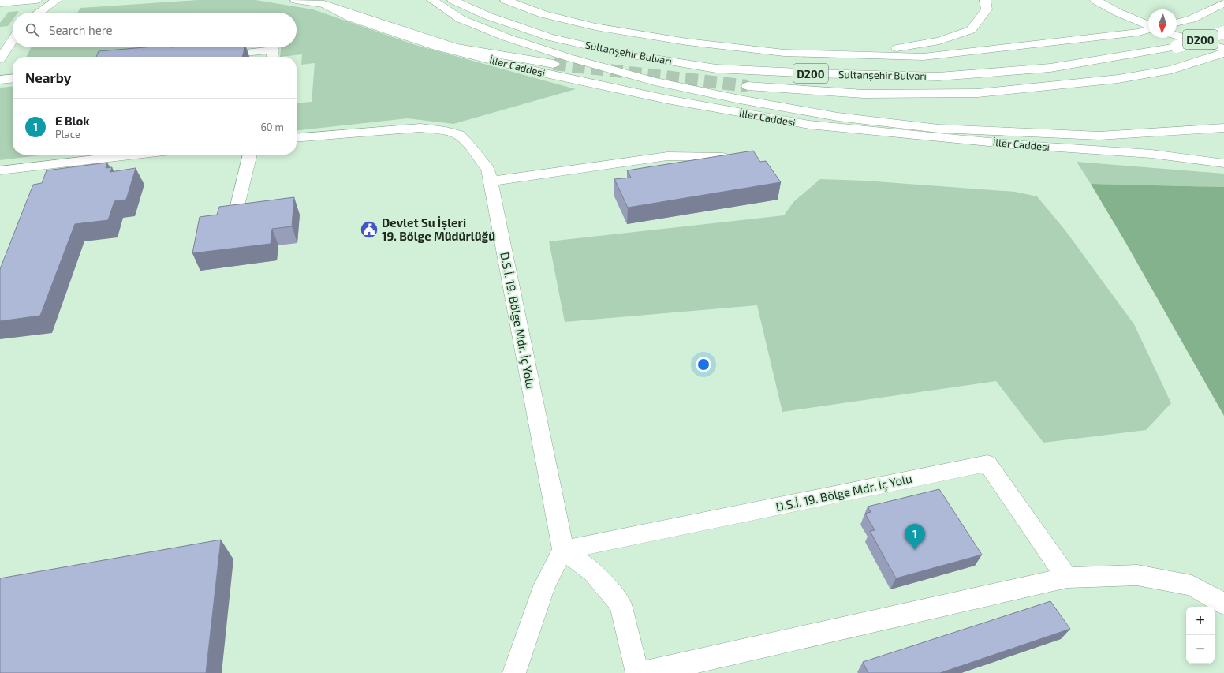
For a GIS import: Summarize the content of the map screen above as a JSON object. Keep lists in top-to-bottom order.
{
  "streets": {
    "main road": [
      "D200",
      "Sultanşehir Bulvarı",
      "İller Caddesi",
      "D.S.İ. 19. Bölge Mdr. İç Yolu"
    ]
  },
  "places": {
    "public building": ["Devlet Su İşleri 19. Bölge Müdürlüğü"]
  },
  "north": "bottom",
  "page": {
    "search": "Search here",
    "heading": "Nearby",
    "list": [
      {
        "mark": "1",
        "name": "E Blok",
        "note": "Place",
        "value": "60 m"
      }
    ],
    "pins": "1",
    "map_buttons": ["+", "−"]
  }
}
